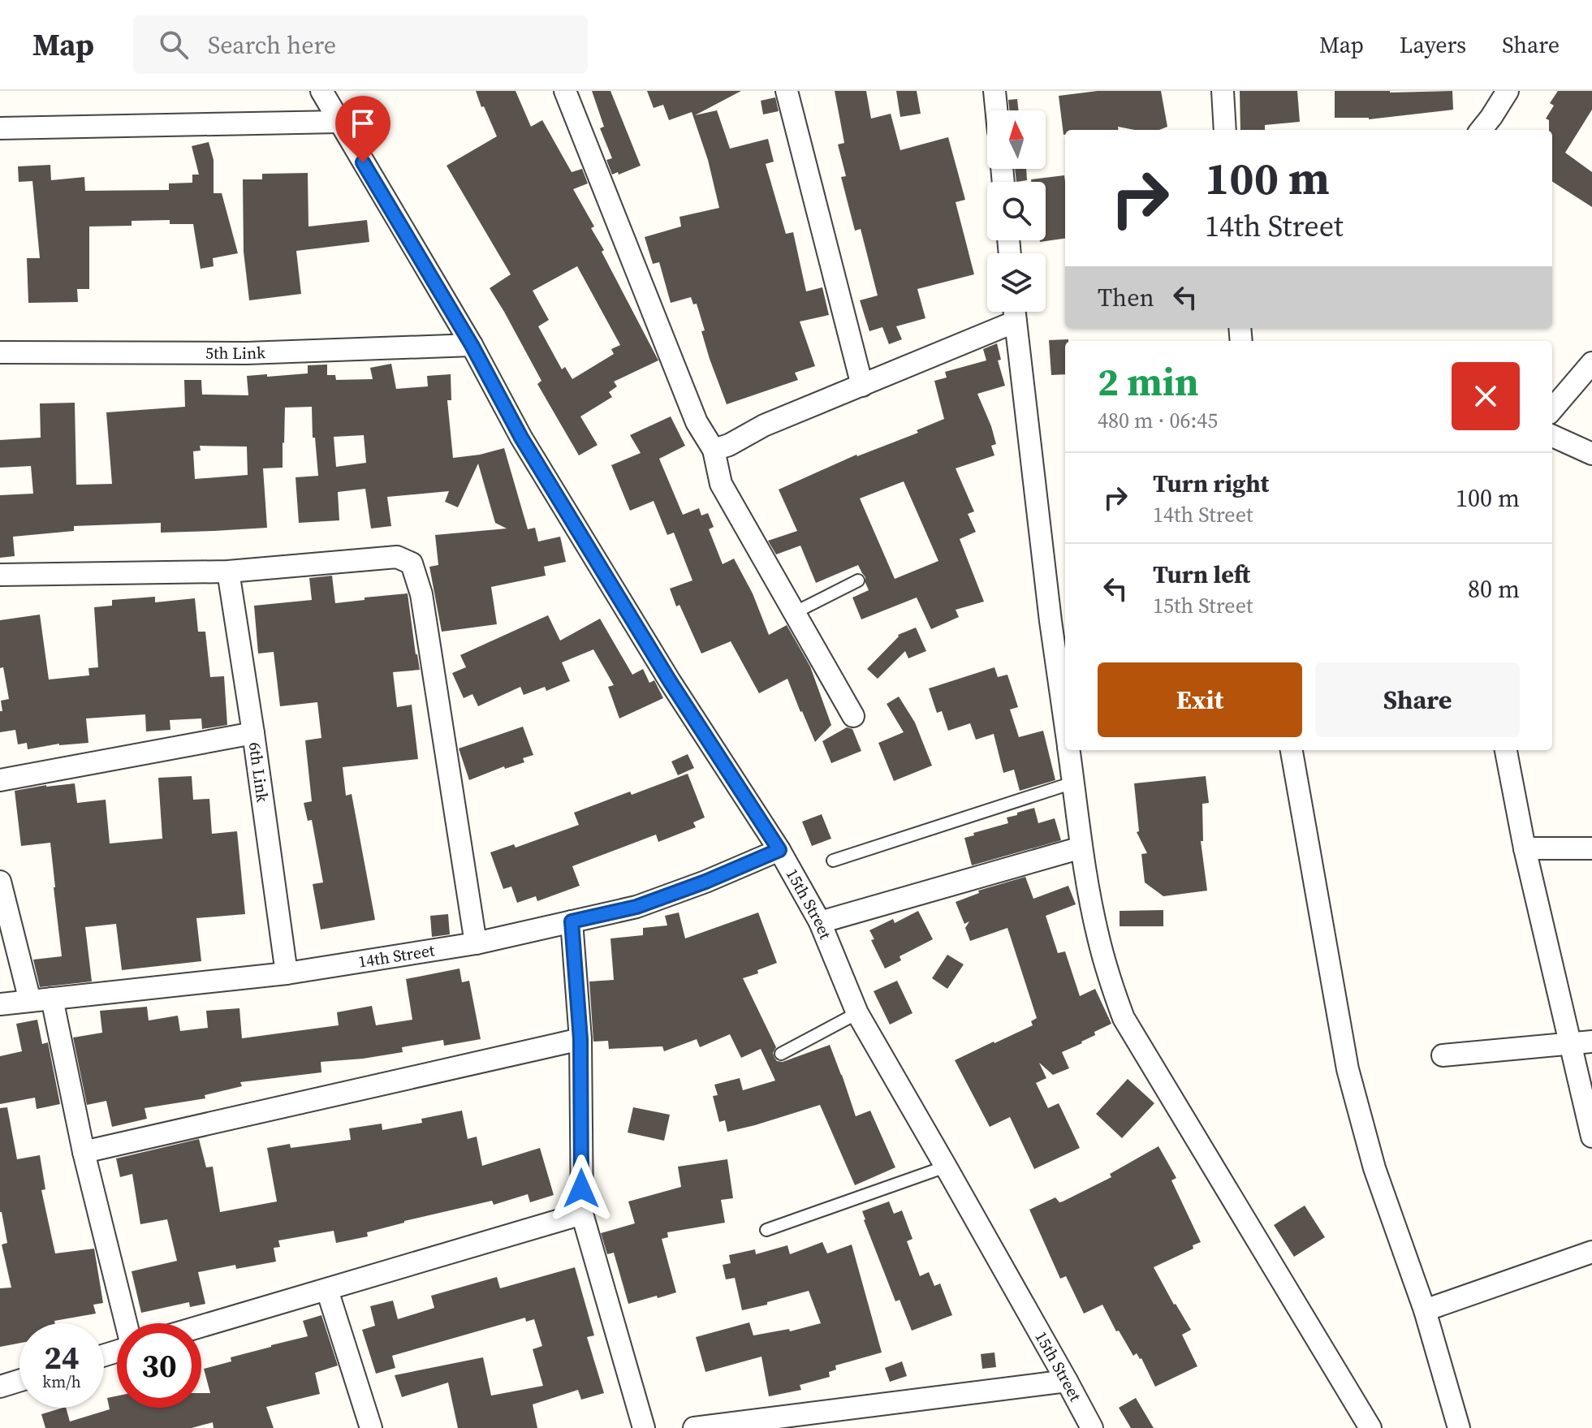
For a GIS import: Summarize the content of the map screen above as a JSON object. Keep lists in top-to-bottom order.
{
  "streets": {
    "street": [
      "5th Link",
      "6th Link",
      "15th Street",
      "14th Street"
    ]
  },
  "crossings": [
    ["5th Link", "15th Street"],
    ["6th Link", "14th Street"],
    ["15th Street", "14th Street"]
  ],
  "north": "top",
  "page": {
    "header": "Map",
    "search": "Search here",
    "nav": ["Map", "Layers", "Share"],
    "turn": ["100 m", "14th Street"],
    "then": "Then",
    "heading": ["2 min", "480 m · 06:45"],
    "list": [
      {
        "name": "Turn right",
        "note": "14th Street",
        "value": "100 m"
      },
      {
        "name": "Turn left",
        "note": "15th Street",
        "value": "80 m"
      }
    ],
    "buttons": ["Exit", "Share"],
    "speed": "24 km/h",
    "limit": "30"
  }
}
